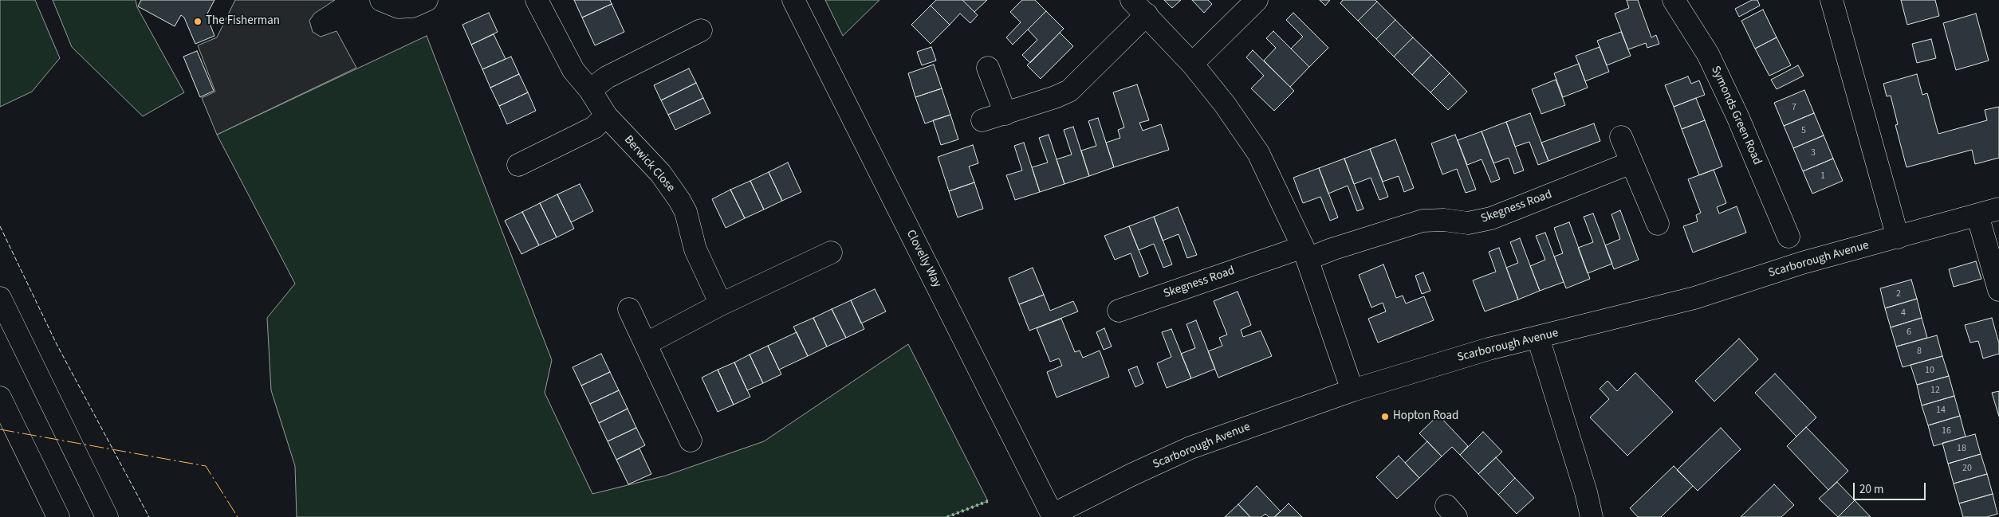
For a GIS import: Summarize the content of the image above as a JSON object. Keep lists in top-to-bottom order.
{
  "streets": {
    "main road": [
      "Symonds Green Road",
      "Berwick Close",
      "Skegness Road",
      "Clovelly Way",
      "Scarborough Avenue"
    ]
  },
  "crossings": [
    ["Clovelly Way", "Scarborough Avenue"]
  ],
  "places": ["The Fisherman", "Hopton Road"],
  "house_numbers": [
    "7",
    "5",
    "3",
    "1",
    "2",
    "4",
    "6",
    "8",
    "10",
    "12",
    "14",
    "16",
    "18",
    "20"
  ],
  "scale_bar": "20 m"
}
